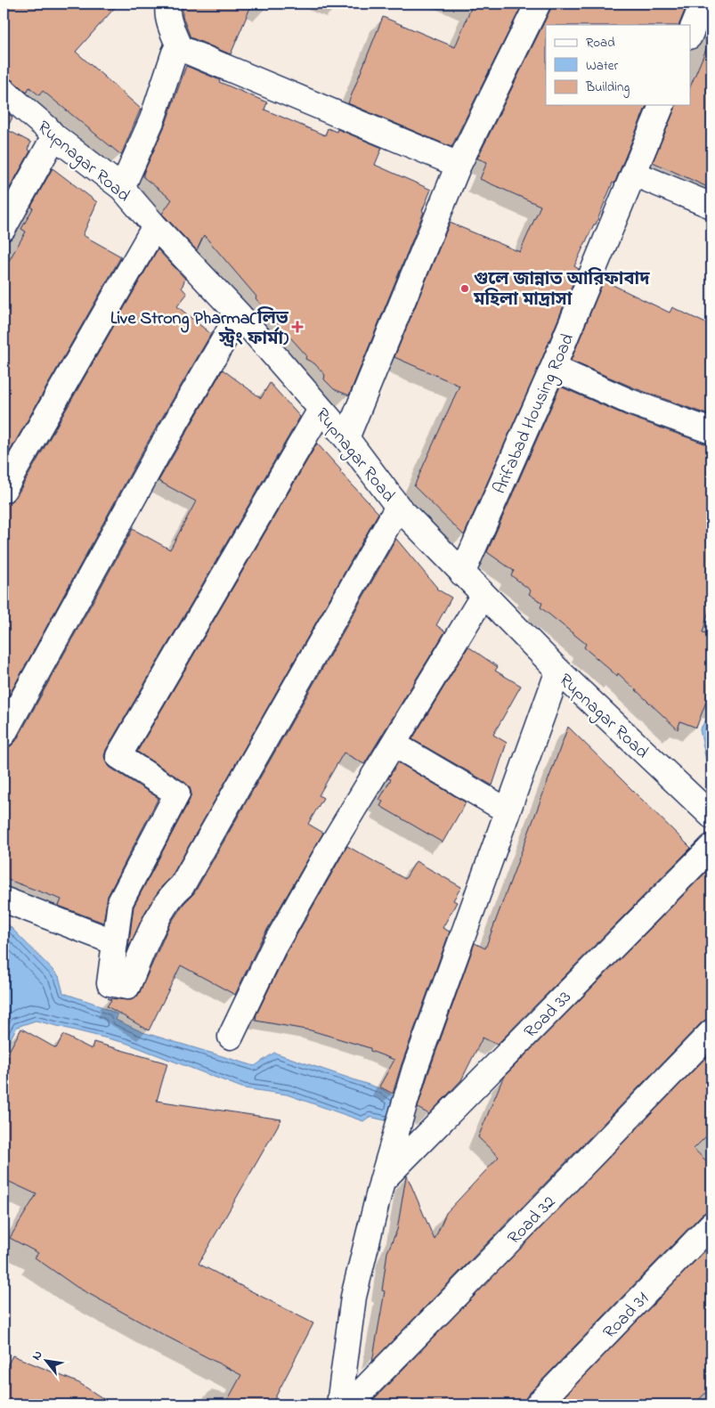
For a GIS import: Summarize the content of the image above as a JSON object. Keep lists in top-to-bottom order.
{
  "streets": {
    "street": [
      "Rupnagar Road",
      "Arifabad Housing Road",
      "Road 33",
      "Road 32",
      "Road 31"
    ]
  },
  "crossings": [
    ["Rupnagar Road", "Arifabad Housing Road"]
  ],
  "places": {
    "other": ["গুলে জান্নাত আরিফাবাদ মহিলা মাদ্রাসা"],
    "health": ["Live Strong Pharma(লিভ স্ট্রং ফার্মা)"]
  },
  "legend": ["Road", "Water", "Building"],
  "north": "top left"
}
